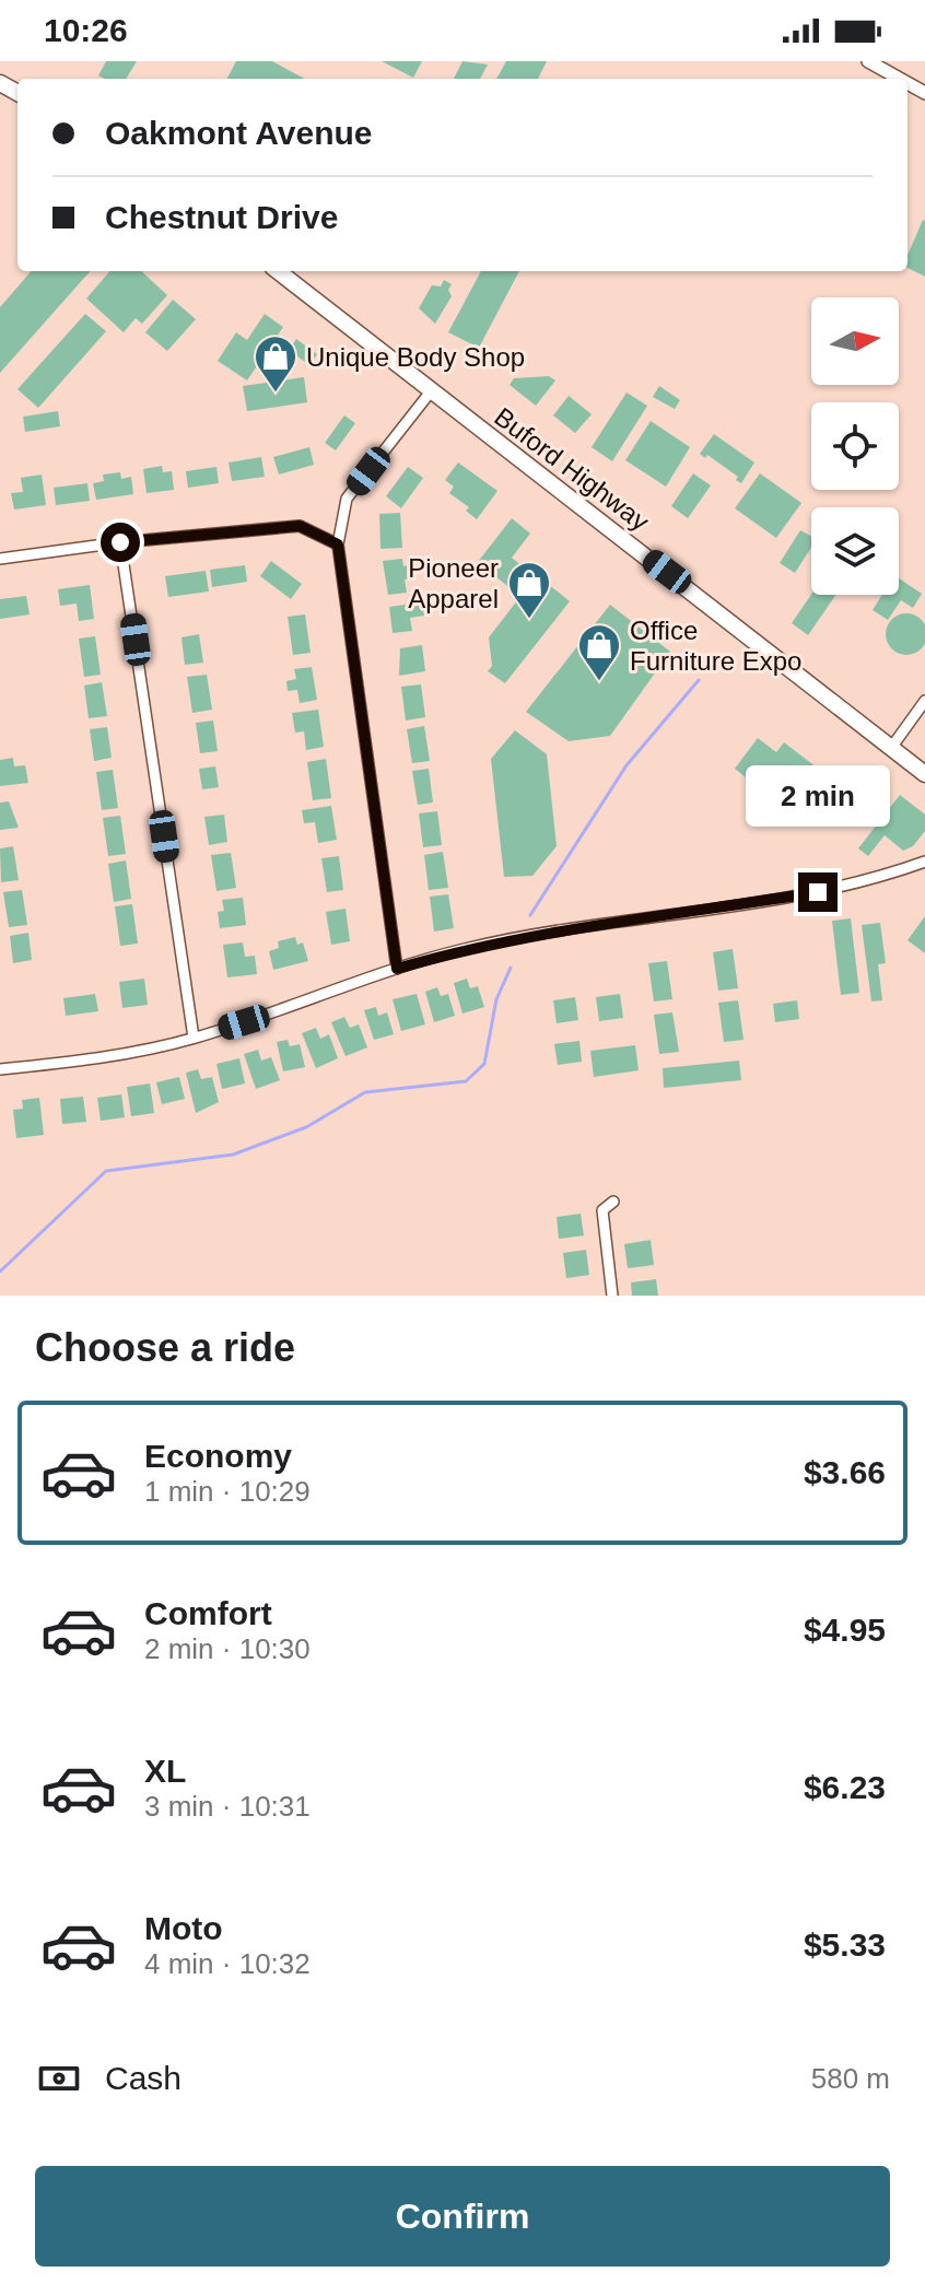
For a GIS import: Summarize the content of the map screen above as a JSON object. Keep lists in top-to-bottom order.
{
  "streets": {
    "main road": ["Buford Highway"]
  },
  "places": {
    "shop": ["Unique Body Shop", "Pioneer Apparel", "Office Furniture Expo"]
  },
  "north": "right",
  "page": {
    "status": "10:26",
    "banner": ["Oakmont Avenue", "Chestnut Drive"],
    "bubble": "2 min",
    "heading": "Choose a ride",
    "list": [
      {
        "name": "Economy",
        "note": "1 min · 10:29",
        "value": "$3.66"
      },
      {
        "name": "Comfort",
        "note": "2 min · 10:30",
        "value": "$4.95"
      },
      {
        "name": "XL",
        "note": "3 min · 10:31",
        "value": "$6.23"
      },
      {
        "name": "Moto",
        "note": "4 min · 10:32",
        "value": "$5.33"
      }
    ],
    "pay": ["Cash", "580 m"],
    "buttons": "Confirm"
  }
}
